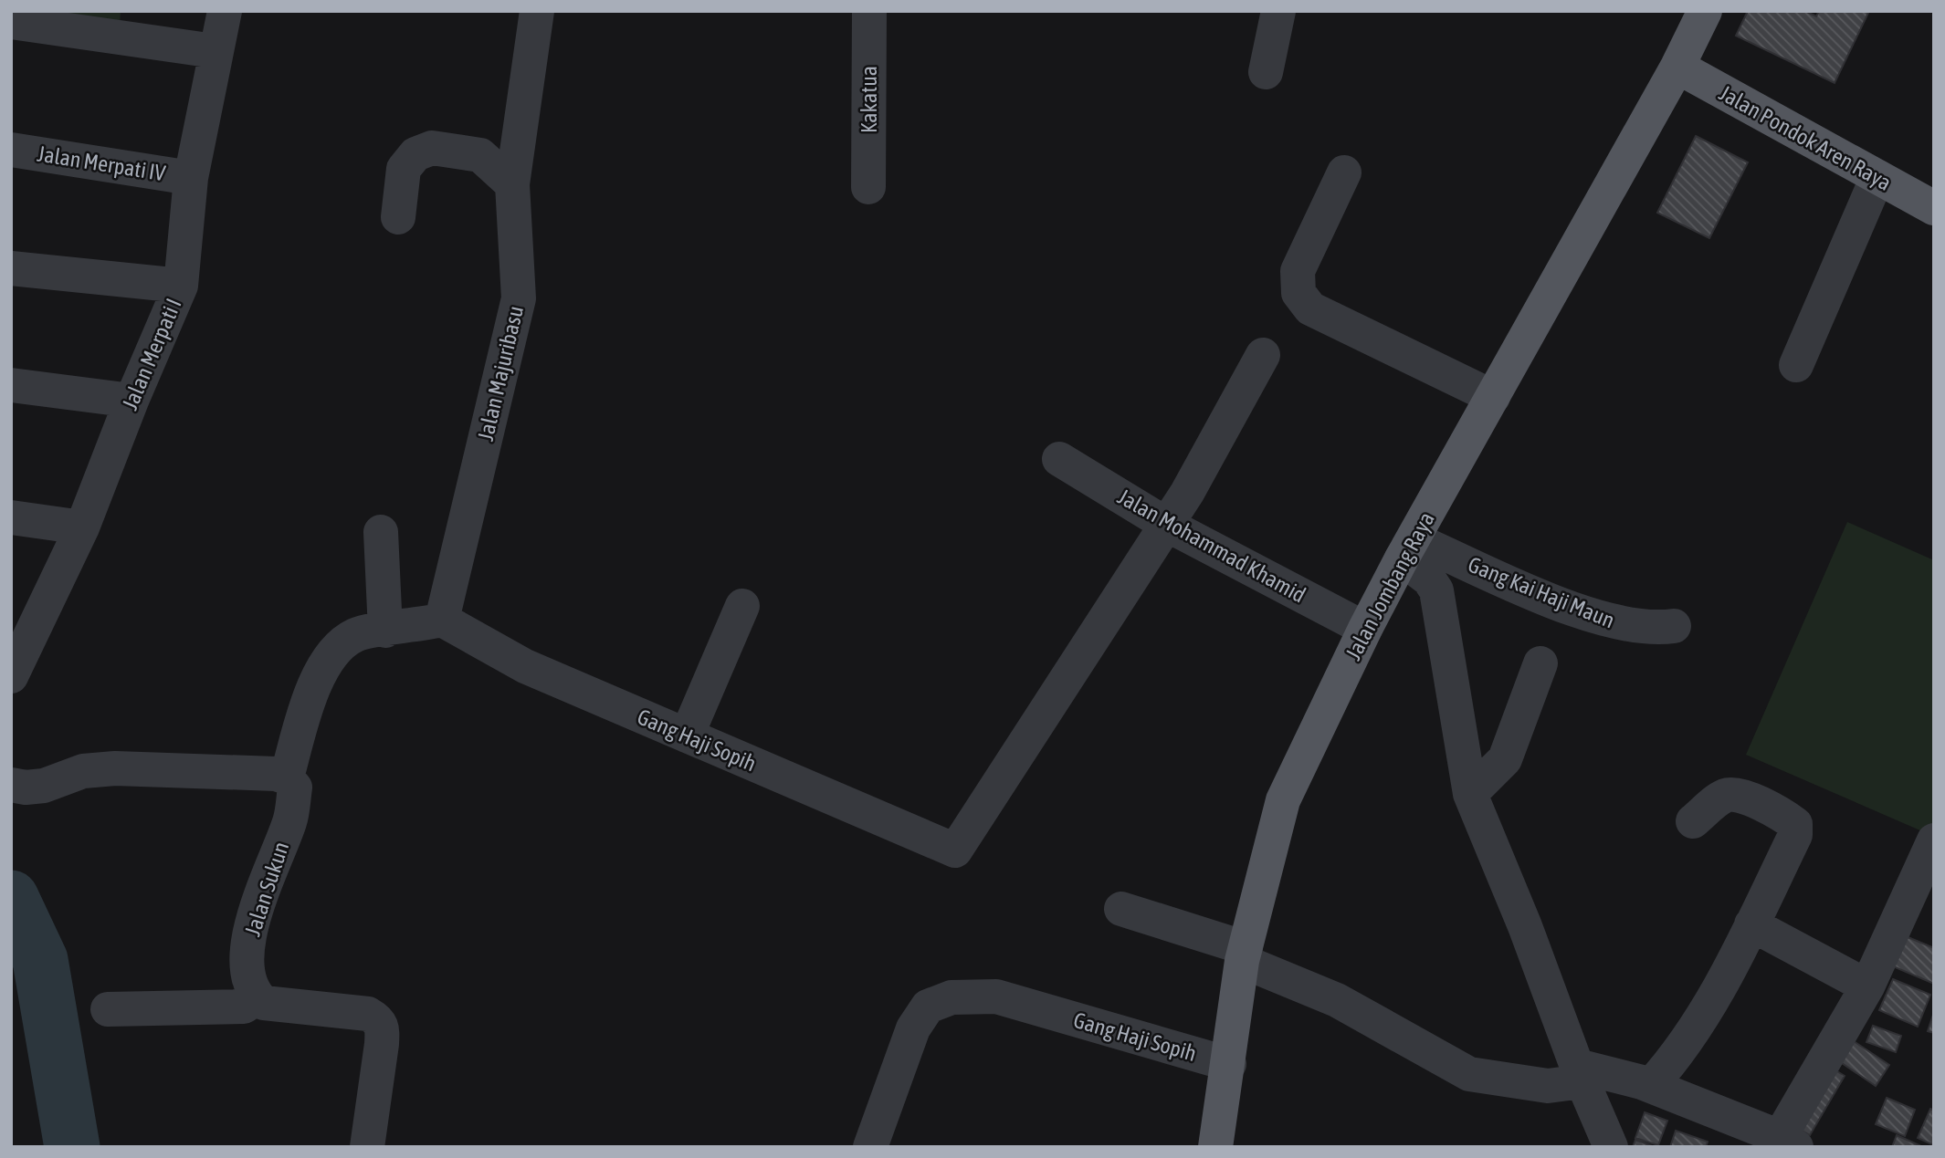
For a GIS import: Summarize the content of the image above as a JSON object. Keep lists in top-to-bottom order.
{
  "streets": {
    "main road": ["Jalan Pondok Aren Raya", "Jalan Jombang Raya"],
    "street": [
      "Kakatua",
      "Jalan Merpati IV",
      "Jalan Merpati I",
      "Jalan Majuribasu",
      "Jalan Mohammad Khamid",
      "Gang Kai Haji Maun",
      "Gang Haji Sopih",
      "Jalan Sukun"
    ]
  },
  "crossings": [
    ["Jalan Pondok Aren Raya", "Jalan Jombang Raya"],
    ["Jalan Merpati IV", "Jalan Merpati I"],
    ["Jalan Majuribasu", "Gang Haji Sopih"],
    ["Jalan Majuribasu", "Jalan Sukun"],
    ["Jalan Mohammad Khamid", "Jalan Jombang Raya"],
    ["Jalan Mohammad Khamid", "Gang Haji Sopih"],
    ["Jalan Jombang Raya", "Gang Kai Haji Maun"],
    ["Jalan Jombang Raya", "Gang Haji Sopih"],
    ["Gang Haji Sopih", "Jalan Sukun"]
  ]
}
